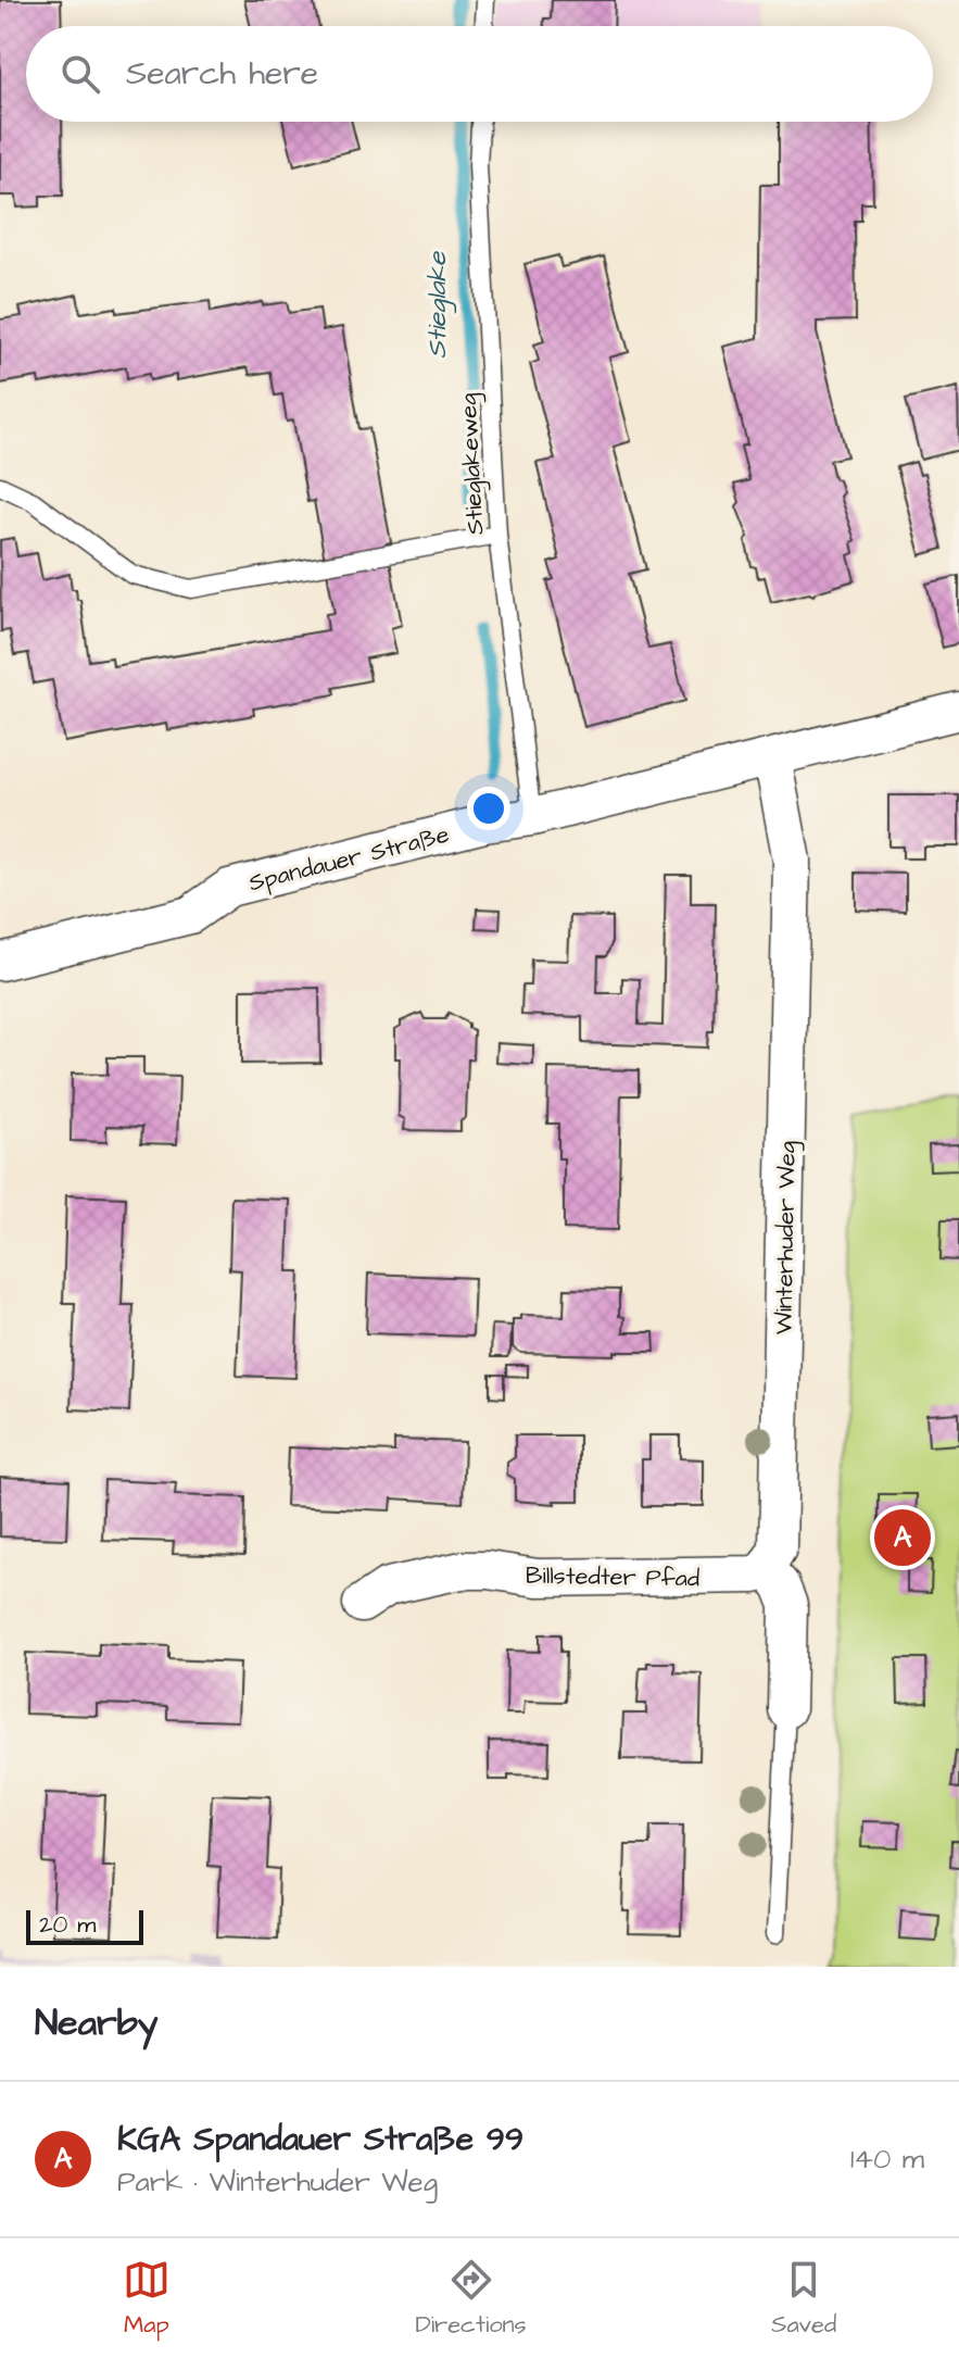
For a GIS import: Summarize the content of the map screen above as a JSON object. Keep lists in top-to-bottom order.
{
  "streets": {
    "street": ["Spandauer Straße", "Winterhuder Weg", "Billstedter Pfad"],
    "lane": ["Stieglakeweg"]
  },
  "crossings": [
    ["Stieglakeweg", "Spandauer Straße"],
    ["Spandauer Straße", "Winterhuder Weg"],
    ["Winterhuder Weg", "Billstedter Pfad"]
  ],
  "water": ["Stieglake"],
  "scale_bar": "20 m",
  "page": {
    "search": "Search here",
    "pins": "A",
    "scale": "20 m",
    "heading": "Nearby",
    "list": [
      {
        "mark": "A",
        "name": "KGA Spandauer Straße 99",
        "note": "Park · Winterhuder Weg",
        "value": "140 m"
      }
    ],
    "nav": ["Map", "Directions", "Saved"]
  }
}
